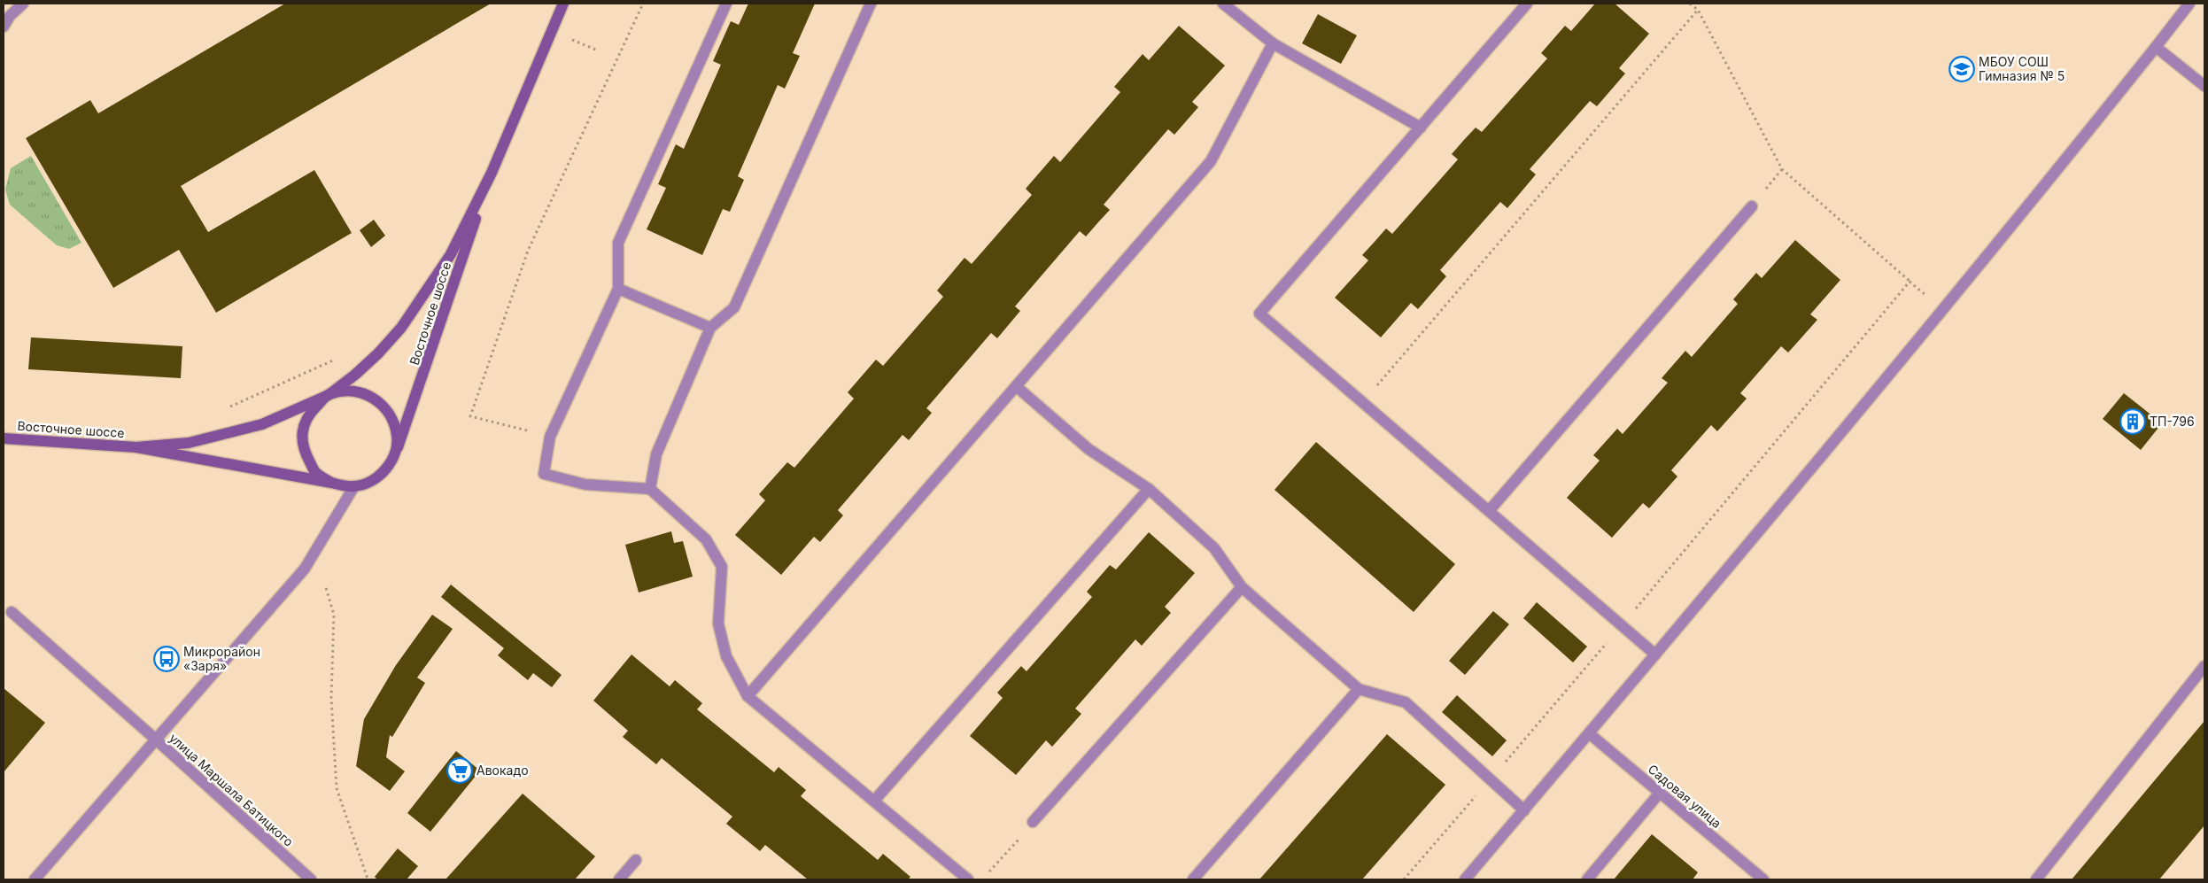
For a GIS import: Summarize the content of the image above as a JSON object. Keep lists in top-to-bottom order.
{
  "streets": {
    "main road": ["Восточное шоссе"],
    "street": ["улица Маршала Батицкого", "Садовая улица"]
  },
  "crossings": [
    ["Восточное шоссе", "улица Маршала Батицкого"]
  ],
  "places": {
    "school or university": ["МБОУ СОШ Гимназия № 5"],
    "building": ["ТП-796"],
    "bus stop": ["Микрорайон «Заря»"],
    "supermarket": ["Авокадо"]
  }
}
